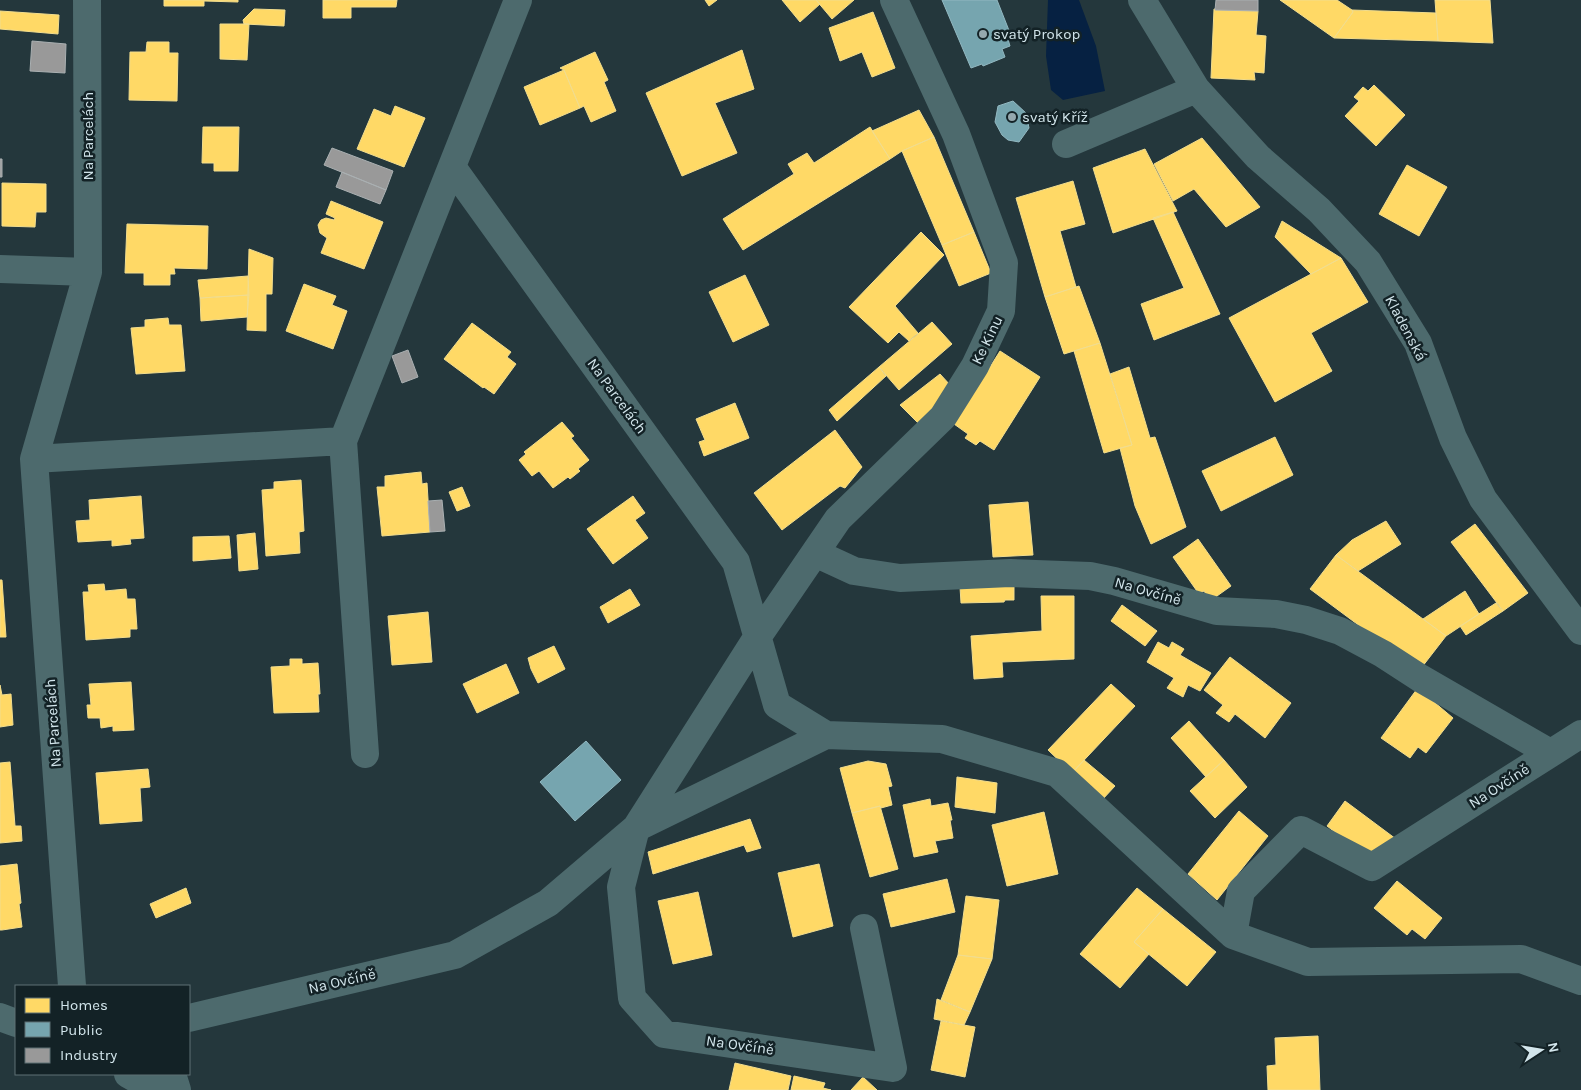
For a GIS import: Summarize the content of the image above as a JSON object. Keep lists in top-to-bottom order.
{
  "streets": {
    "street": [
      "Na Parcelách",
      "Kladenská",
      "Ke Kinu",
      "Na Ovčíně"
    ]
  },
  "crossings": [
    ["Na Parcelách", "Na Ovčíně"],
    ["Ke Kinu", "Na Ovčíně"]
  ],
  "places": ["svatý Prokop", "svatý Kříž"],
  "legend": ["Homes", "Public", "Industry"],
  "north": "right"
}
